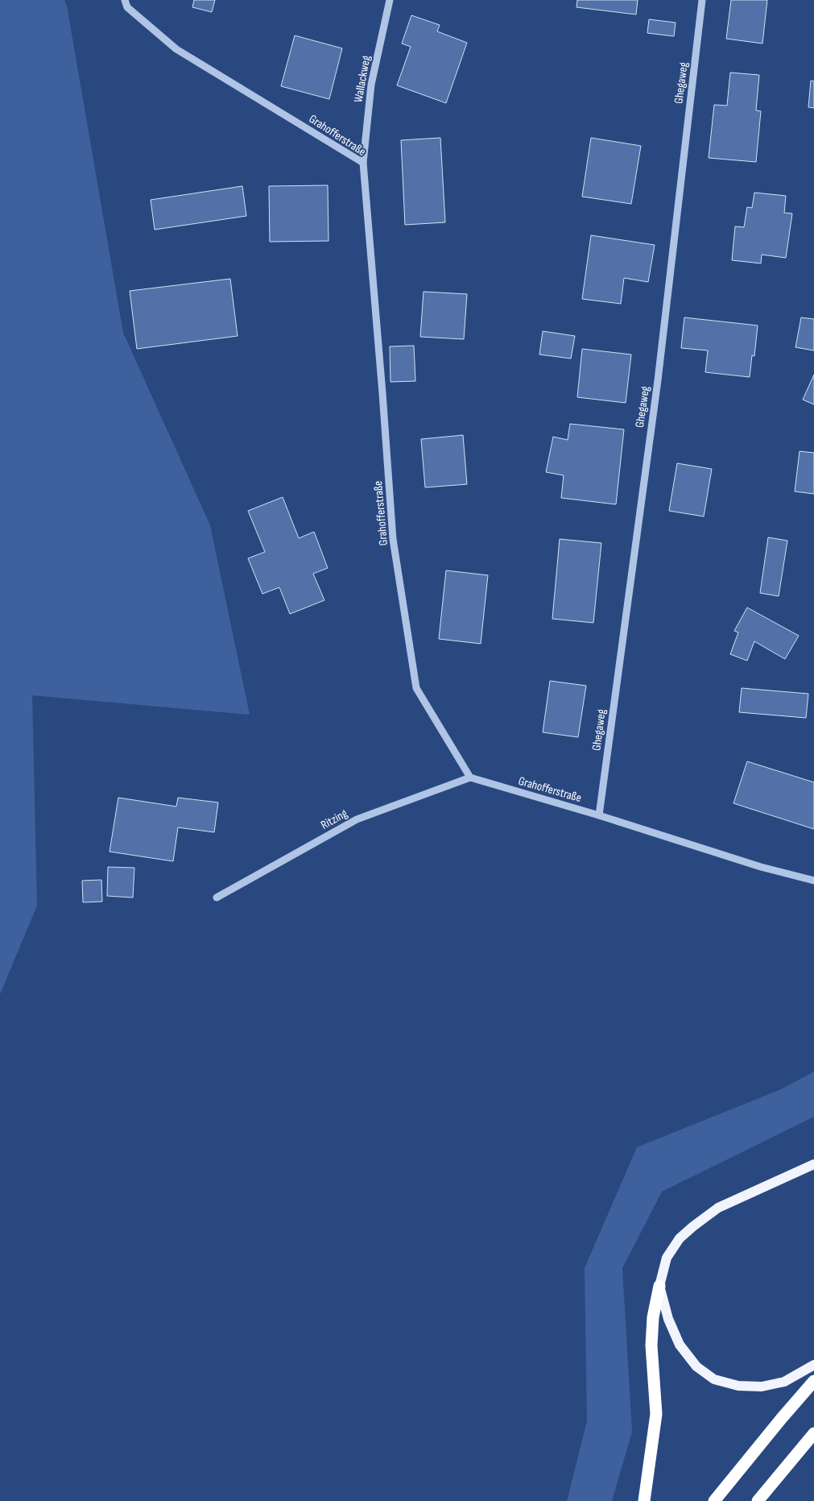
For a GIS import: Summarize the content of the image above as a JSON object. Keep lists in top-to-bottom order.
{
  "streets": {
    "street": [
      "Wallackweg",
      "Ghegaweg",
      "Grahofferstraße",
      "Ritzing"
    ]
  },
  "crossings": [
    ["Wallackweg", "Grahofferstraße"],
    ["Ghegaweg", "Grahofferstraße"],
    ["Grahofferstraße", "Ritzing"]
  ]
}
